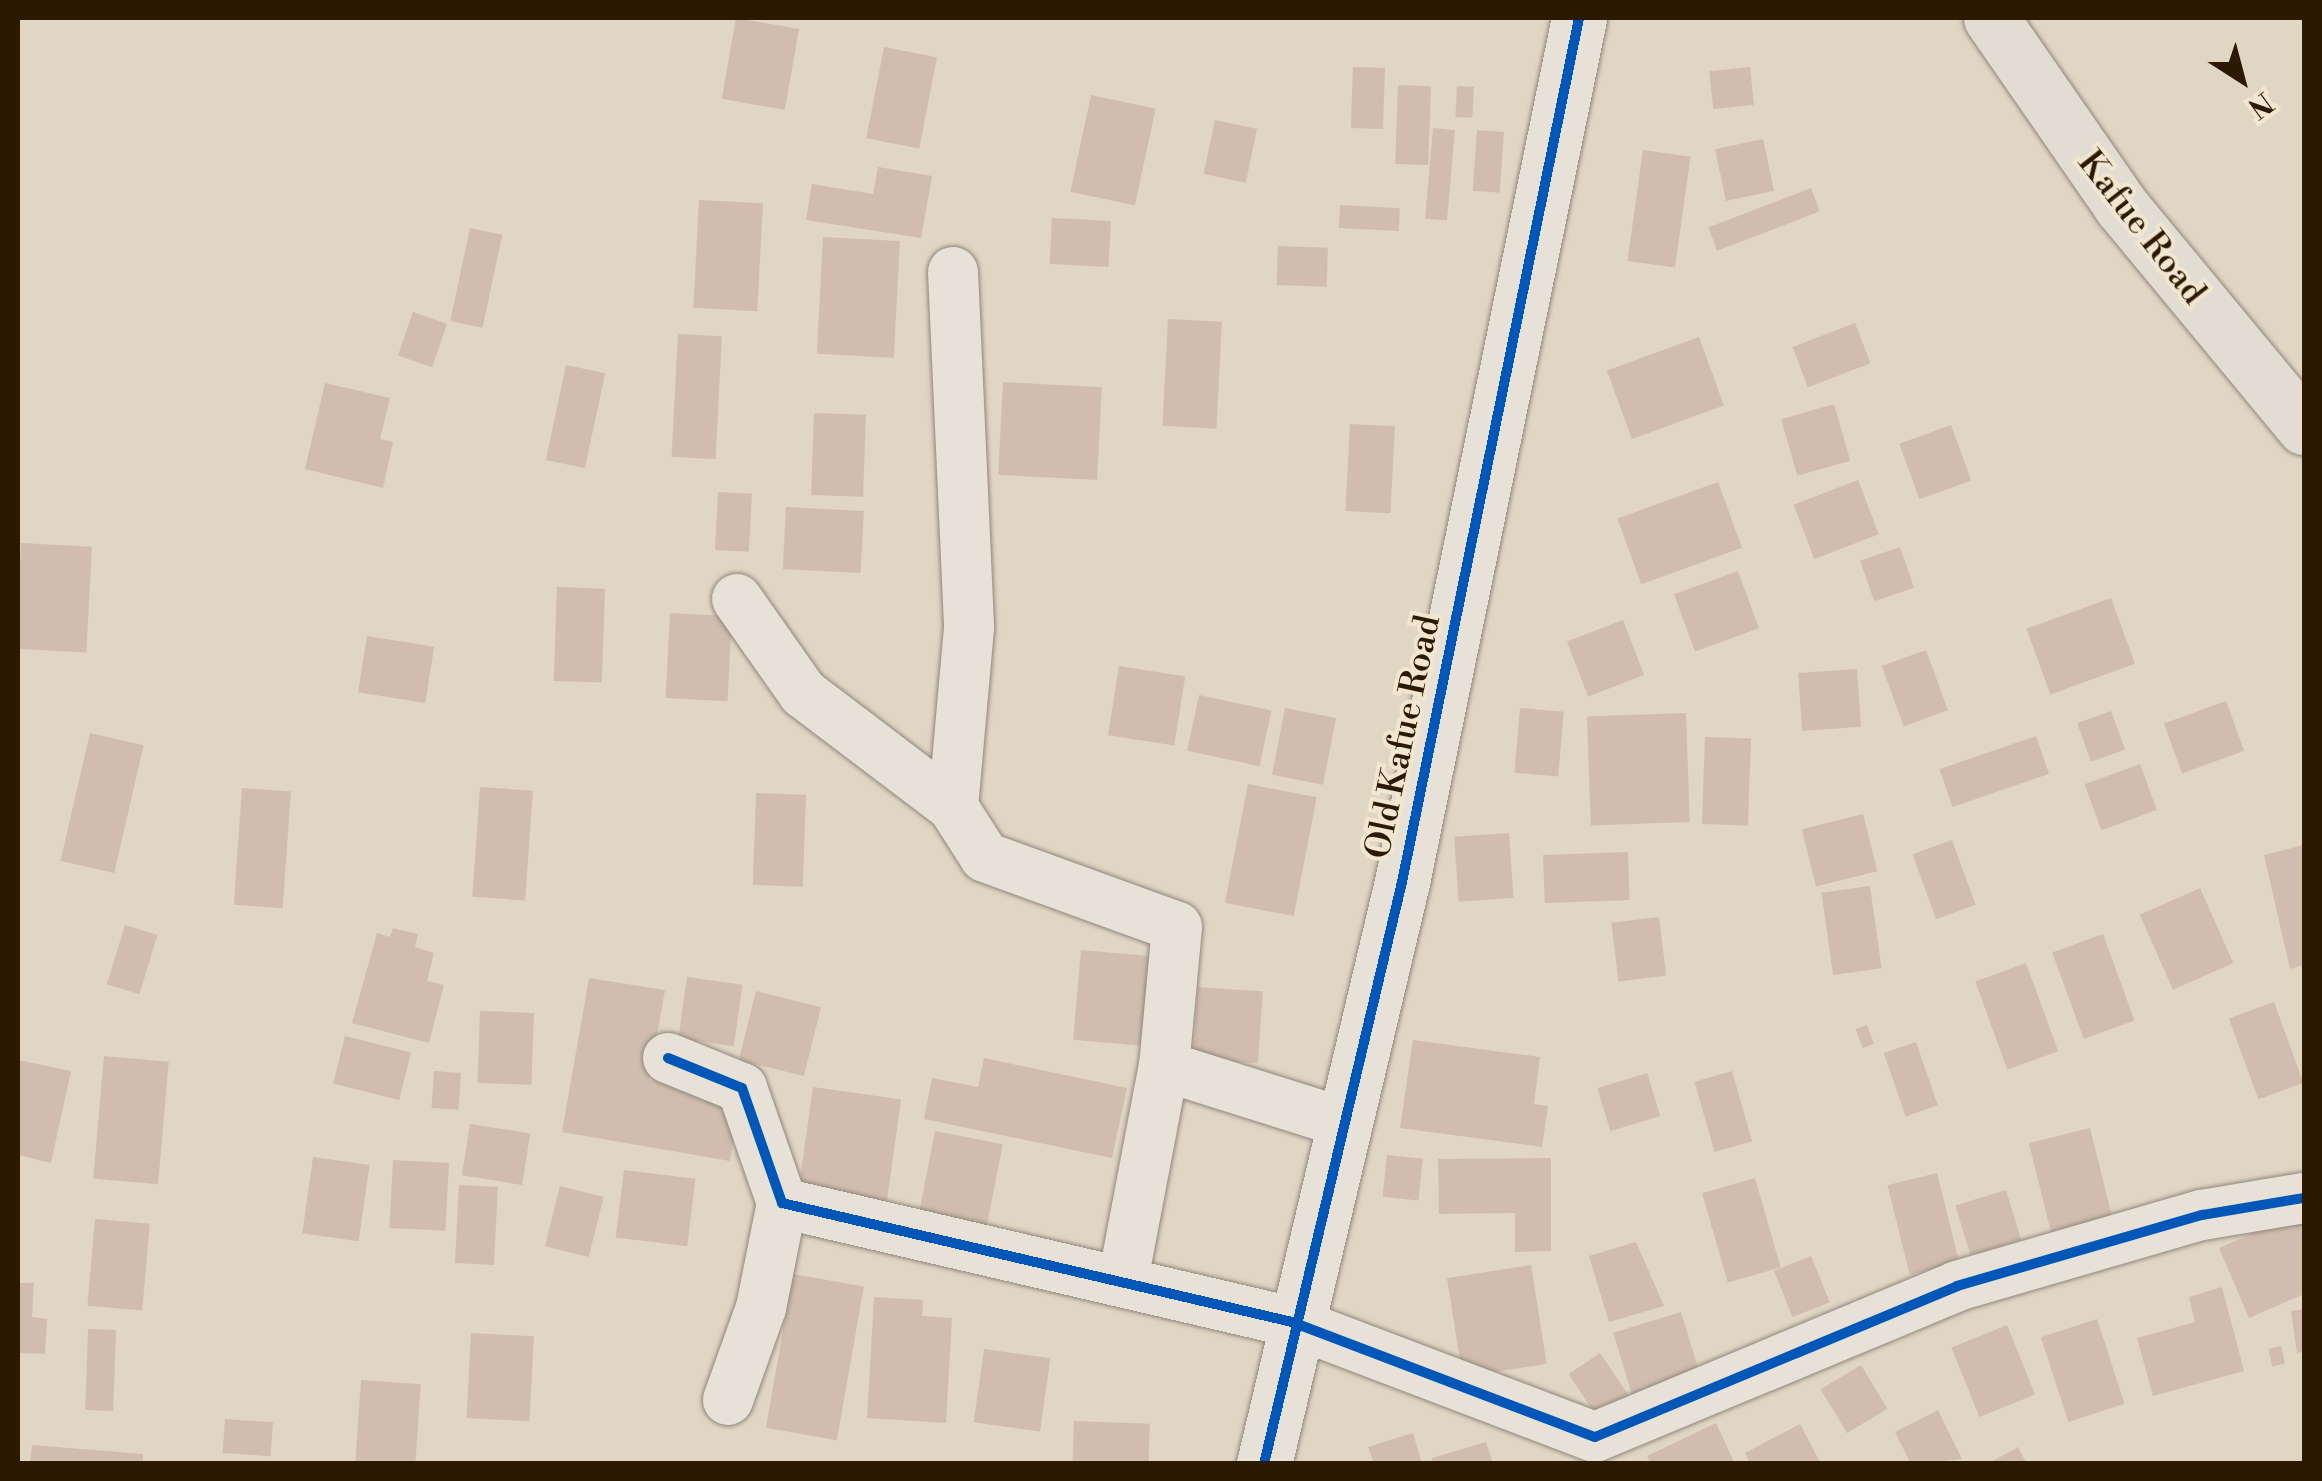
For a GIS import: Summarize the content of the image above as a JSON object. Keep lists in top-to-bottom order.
{
  "streets": {
    "highway": ["Kafue Road"],
    "street": ["Old Kafue Road"]
  },
  "north": "bottom right"
}
